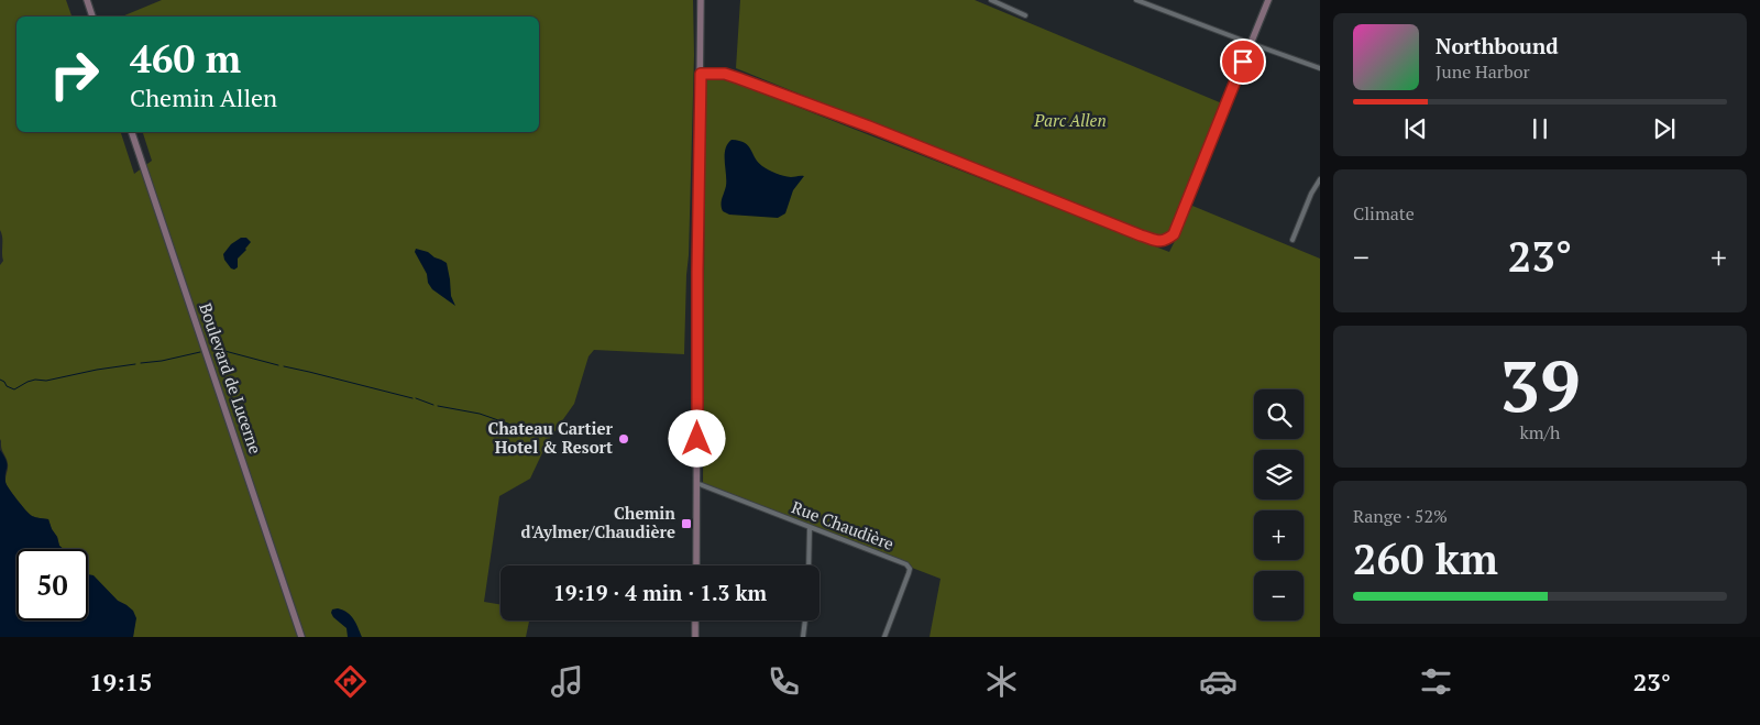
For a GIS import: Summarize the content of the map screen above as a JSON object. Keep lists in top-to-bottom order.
{
  "streets": {
    "main road": ["Boulevard de Lucerne"],
    "street": ["Rue Chaudière"]
  },
  "parks": ["Parc Allen"],
  "places": {
    "other": ["Chateau Cartier Hotel & Resort"],
    "transit": ["Chemin d'Aylmer/Chaudière"]
  },
  "page": {
    "turn": ["460 m", "Chemin Allen"],
    "song": ["Northbound", "June Harbor"],
    "tile": [
      "Climate",
      ["39", "km/h"],
      ["Range · 52%", "260 km"]
    ],
    "heat": ["−", "23°", "+"],
    "map_buttons": ["+", "−"],
    "limit": "50",
    "trip": "19:19 · 4 min · 1.3 km",
    "tabs": ["19:15", "23°"]
  }
}
